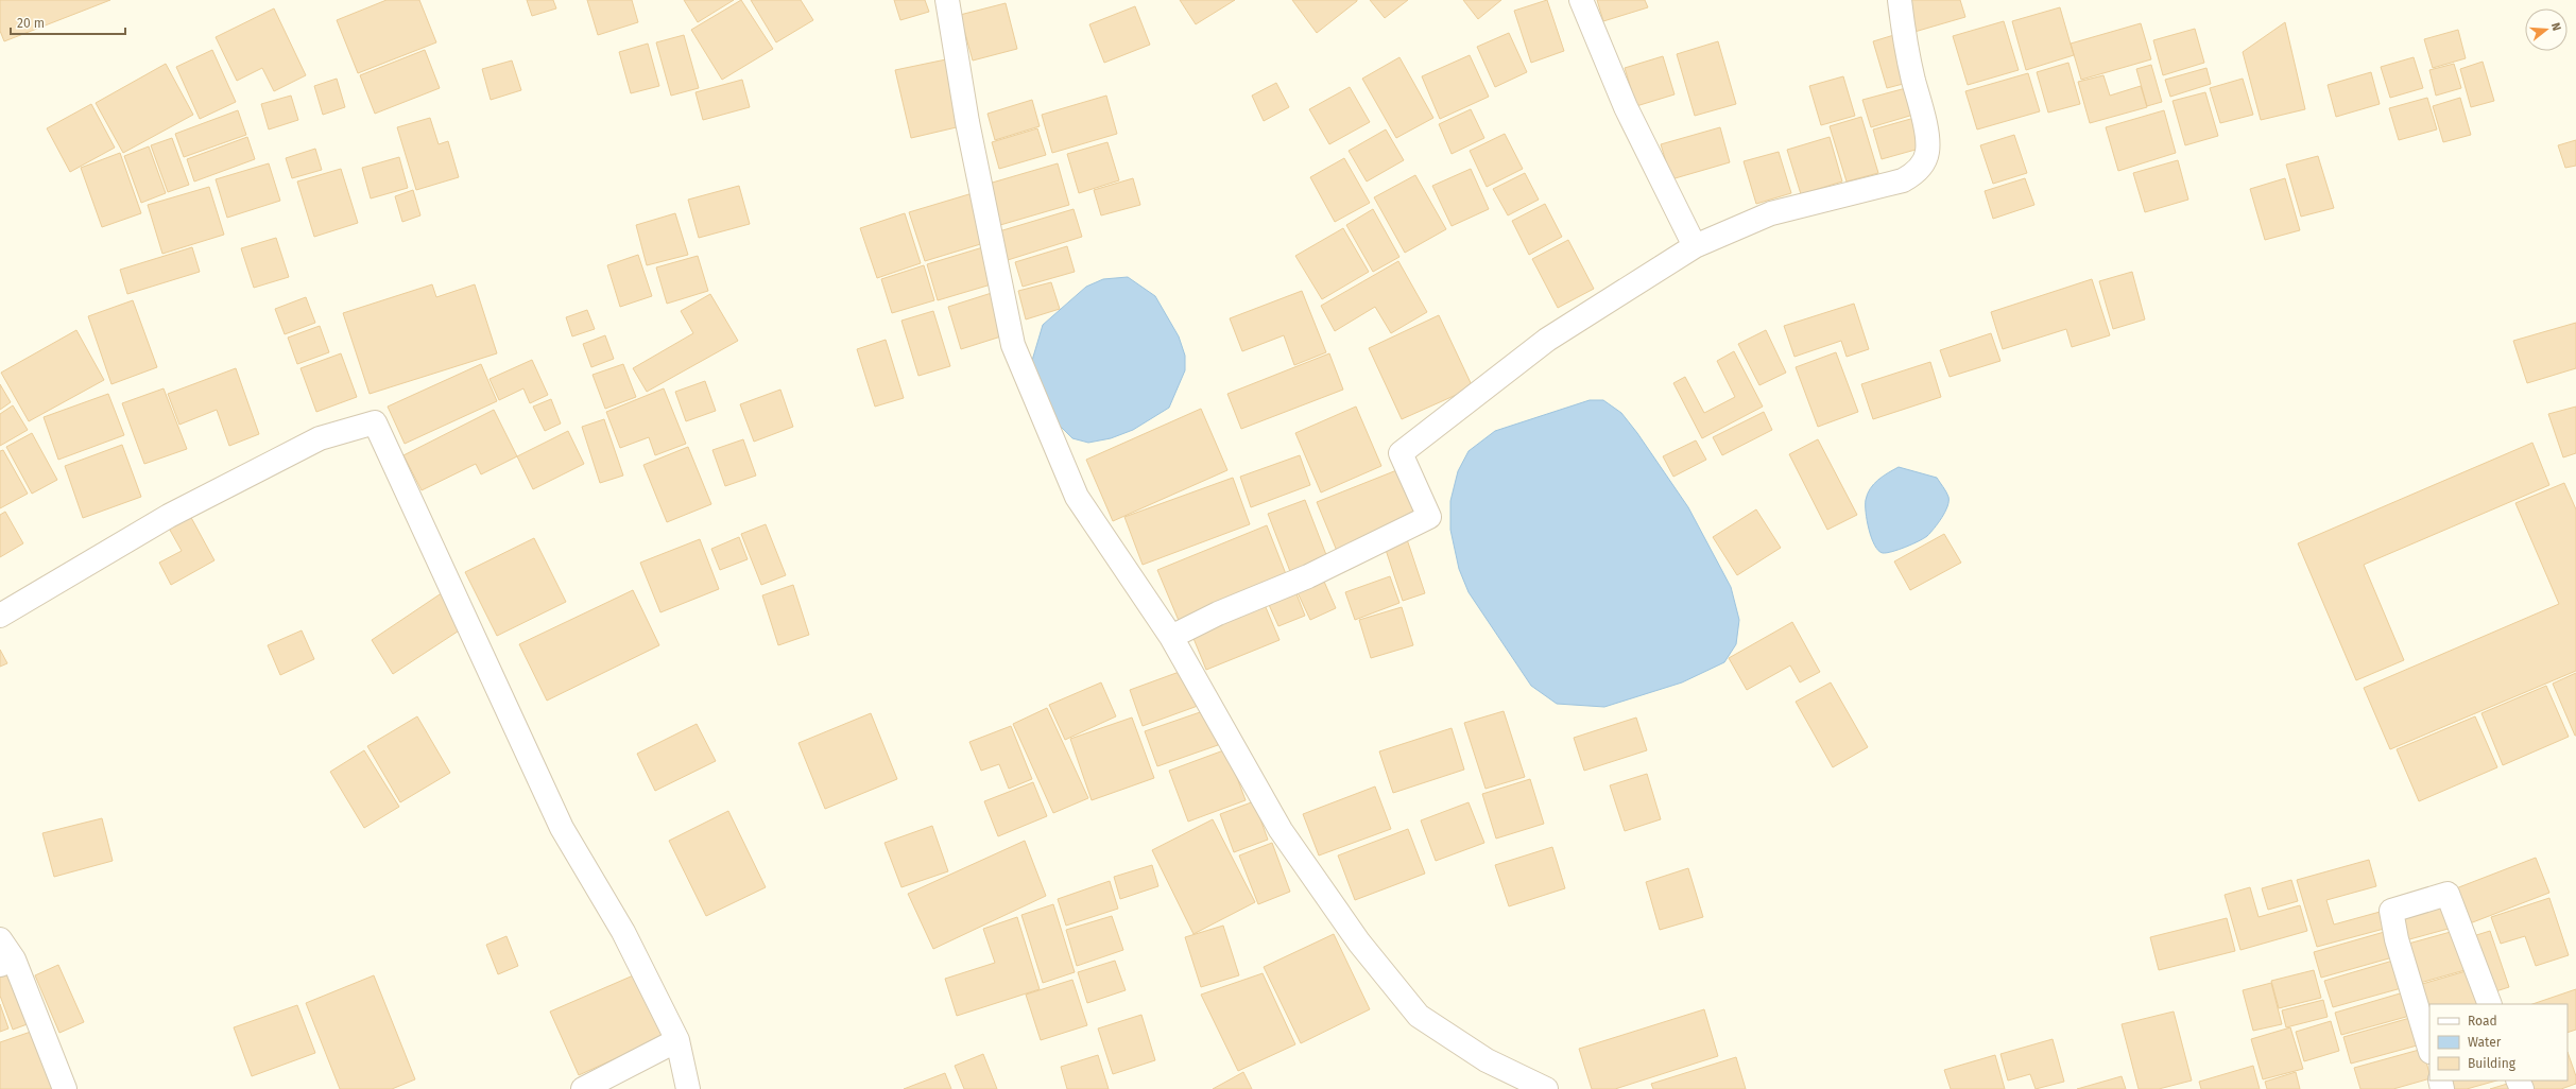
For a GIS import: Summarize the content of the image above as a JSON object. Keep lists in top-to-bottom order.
{
  "legend": ["Road", "Water", "Building"],
  "scale_bar": "20 m",
  "north": "right"
}
